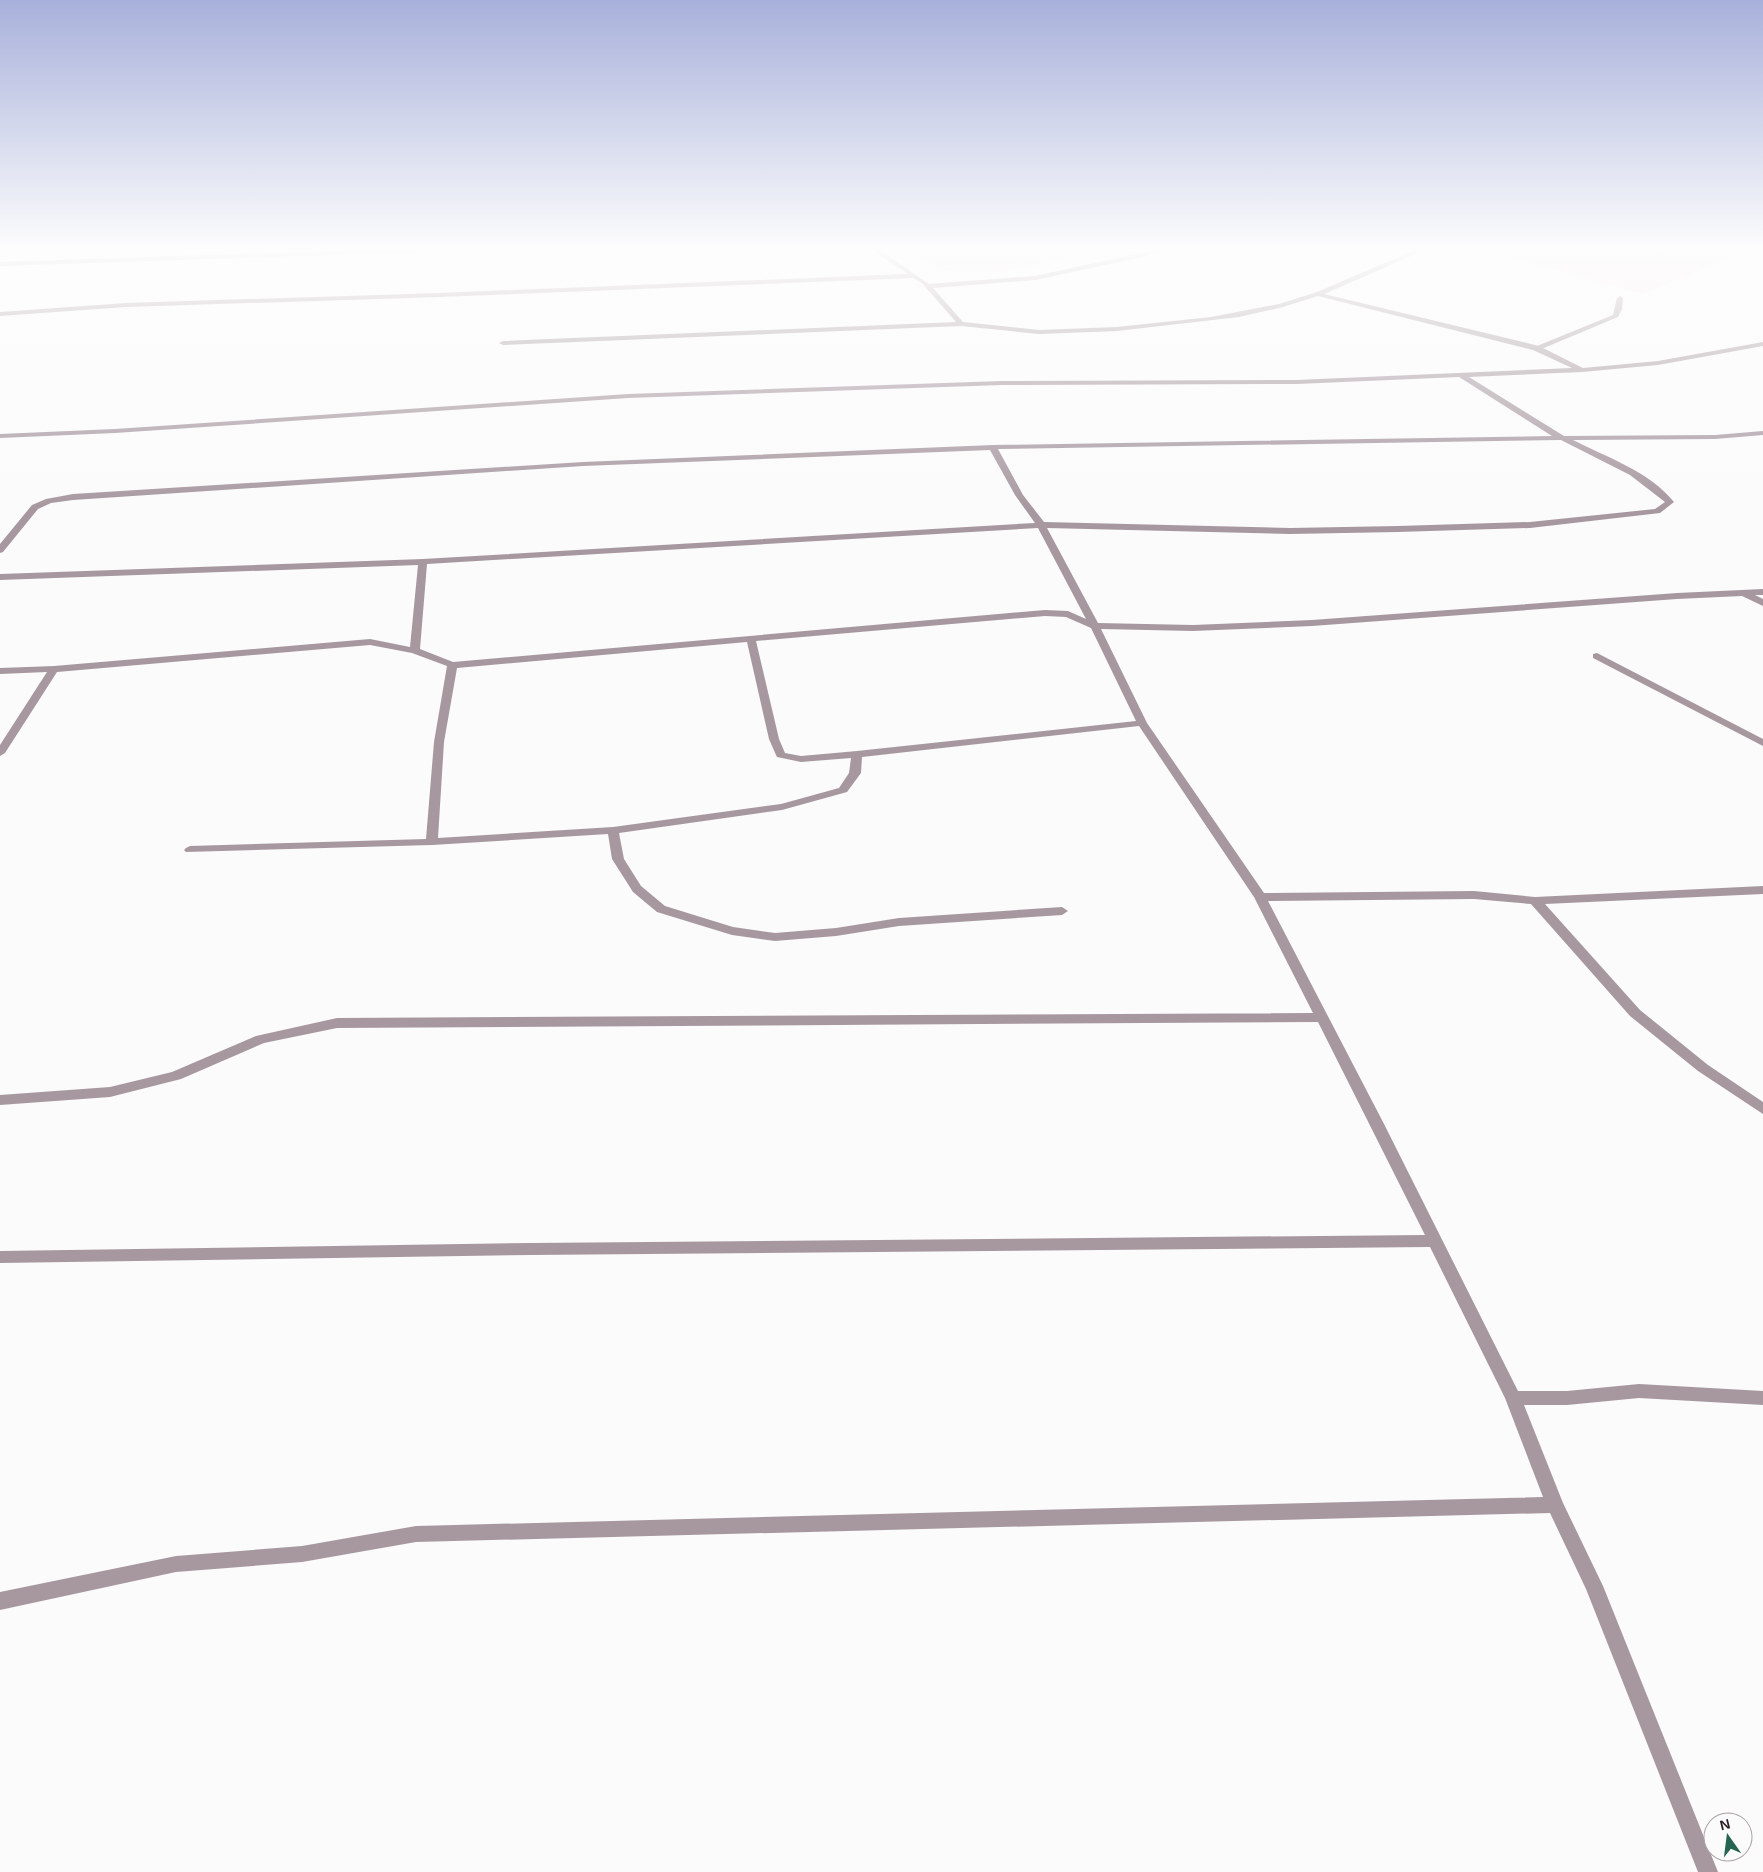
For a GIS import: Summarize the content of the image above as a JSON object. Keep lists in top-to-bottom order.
{
  "north": "top"
}
